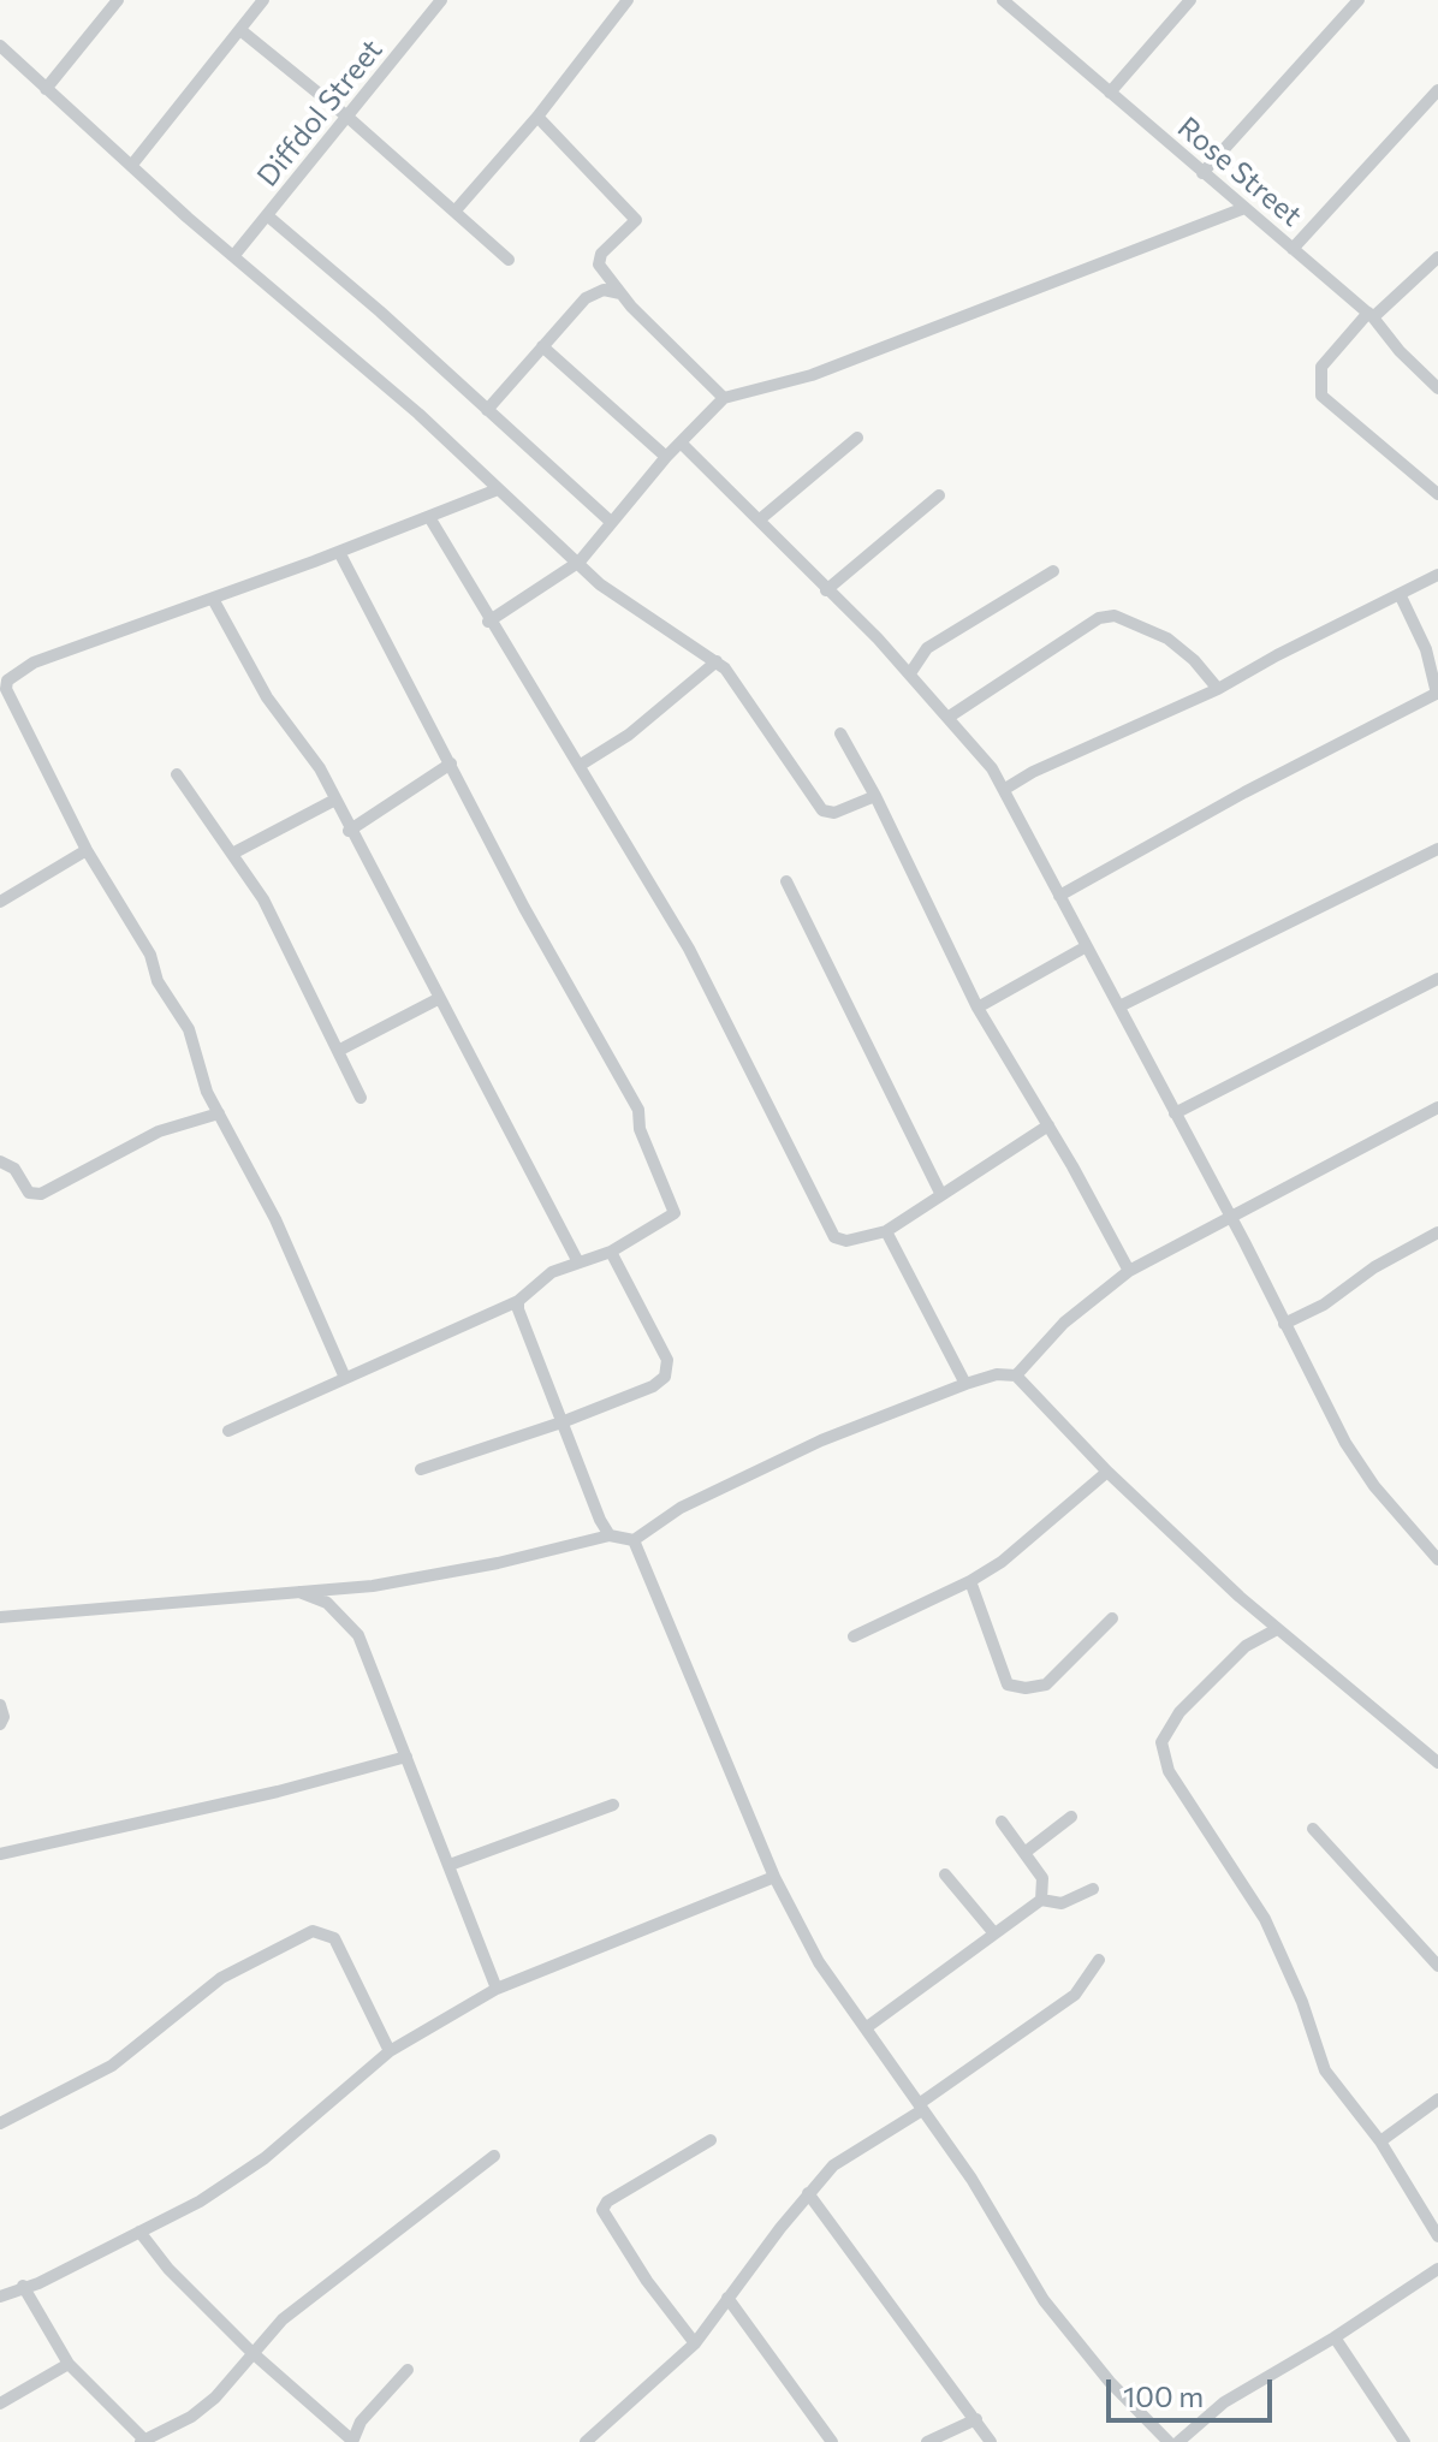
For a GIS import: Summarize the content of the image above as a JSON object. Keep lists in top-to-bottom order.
{
  "streets": {
    "street": ["Diffdol Street", "Rose Street"]
  },
  "scale_bar": "100 m"
}
